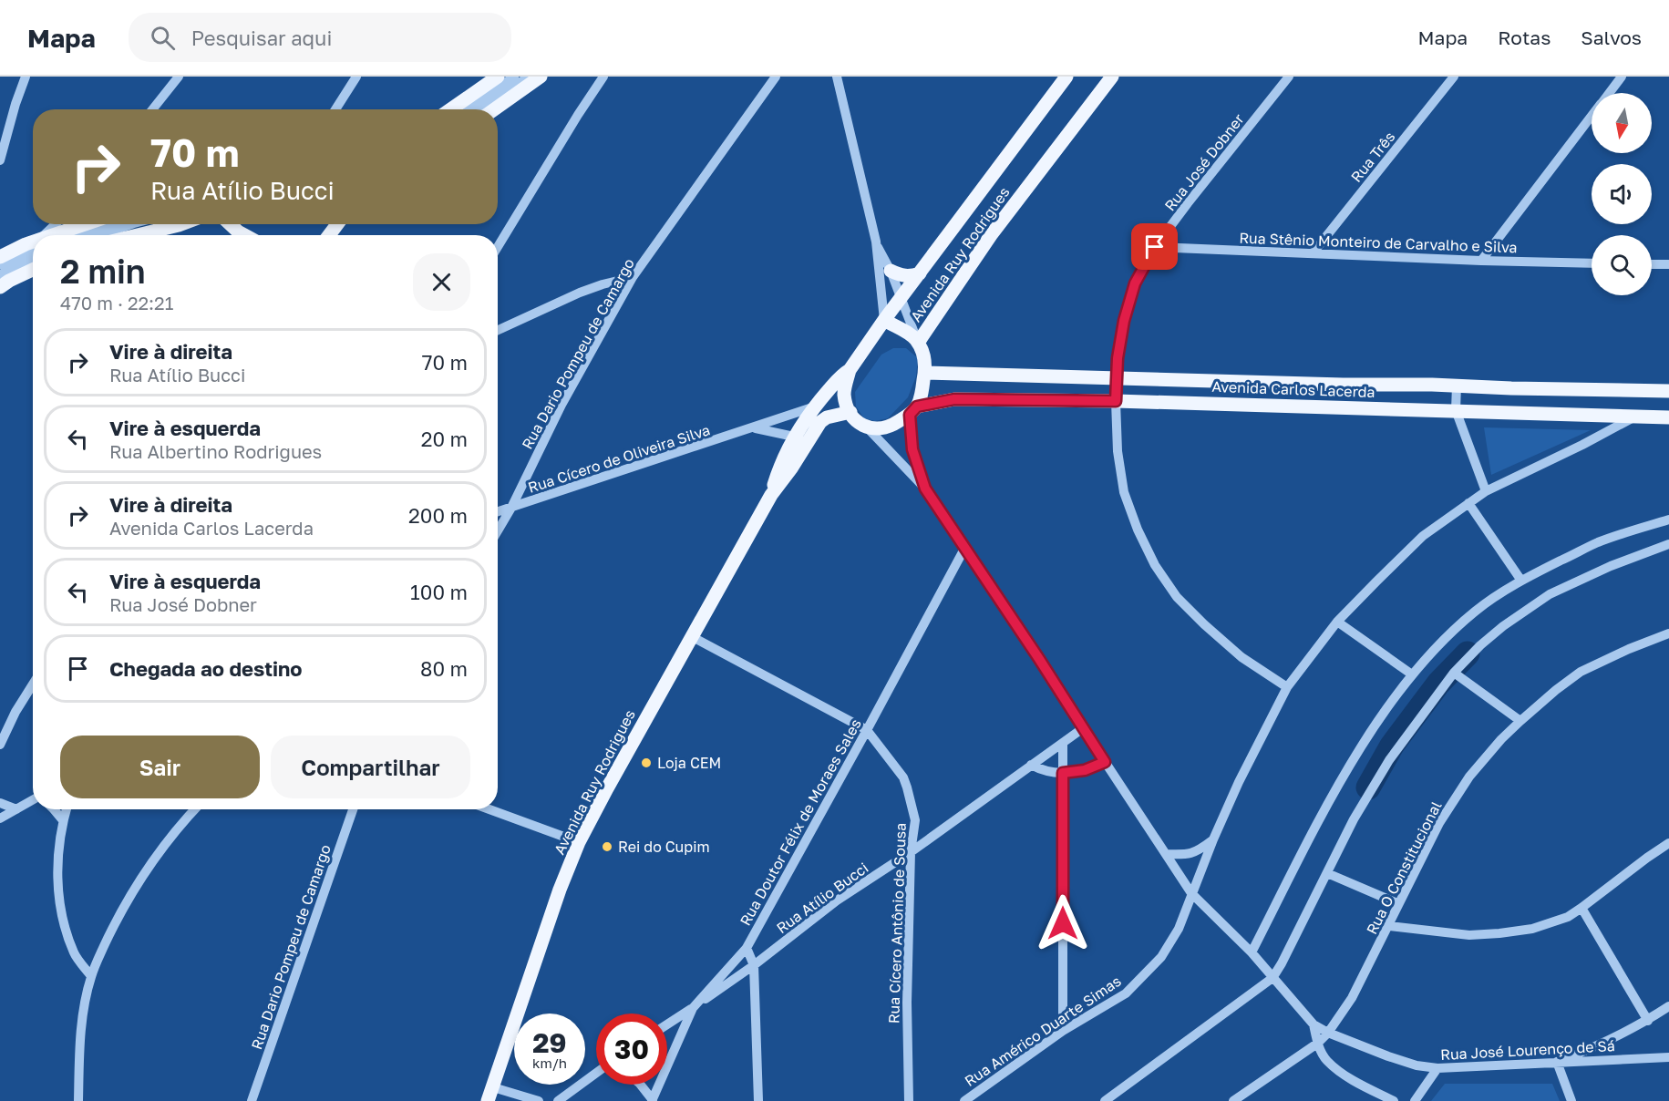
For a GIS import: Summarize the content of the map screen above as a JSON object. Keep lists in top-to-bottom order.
{
  "streets": {
    "main road": ["Avenida Ruy Rodrigues", "Avenida Carlos Lacerda"],
    "street": [
      "Rua Três",
      "Rua José Dobner",
      "Rua Stênio Monteiro de Carvalho e Silva",
      "Rua Dario Pompeu de Camargo",
      "Rua Cícero de Oliveira Silva",
      "Rua Doutor Félix de Moraes Sales",
      "Rua O Constitucional",
      "Rua Atílio Bucci",
      "Rua Cícero Antônio de Sousa",
      "Rua Américo Duarte Simas",
      "Rua José Lourenço de Sá"
    ]
  },
  "crossings": [
    ["Rua Três", "Rua Stênio Monteiro de Carvalho e Silva"],
    ["Rua José Dobner", "Rua Stênio Monteiro de Carvalho e Silva"],
    ["Rua José Dobner", "Avenida Carlos Lacerda"],
    ["Rua José Dobner", "Rua Américo Duarte Simas"],
    ["Avenida Ruy Rodrigues", "Avenida Carlos Lacerda"],
    ["Avenida Ruy Rodrigues", "Rua Cícero de Oliveira Silva"],
    ["Avenida Ruy Rodrigues", "Rua Cícero Antônio de Sousa"],
    ["Rua Dario Pompeu de Camargo", "Rua Cícero de Oliveira Silva"],
    ["Avenida Carlos Lacerda", "Rua Américo Duarte Simas"],
    ["Rua Doutor Félix de Moraes Sales", "Rua Atílio Bucci"],
    ["Rua Doutor Félix de Moraes Sales", "Rua Cícero Antônio de Sousa"],
    ["Rua O Constitucional", "Rua José Lourenço de Sá"],
    ["Rua Atílio Bucci", "Rua Cícero Antônio de Sousa"]
  ],
  "places": ["Loja CEM", "Rei do Cupim"],
  "north": "bottom",
  "page": {
    "header": "Mapa",
    "search": "Pesquisar aqui",
    "nav": ["Mapa", "Rotas", "Salvos"],
    "turn": ["70 m", "Rua Atílio Bucci"],
    "heading": ["2 min", "470 m · 22:21"],
    "list": [
      {
        "name": "Vire à direita",
        "note": "Rua Atílio Bucci",
        "value": "70 m"
      },
      {
        "name": "Vire à esquerda",
        "note": "Rua Albertino Rodrigues",
        "value": "20 m"
      },
      {
        "name": "Vire à direita",
        "note": "Avenida Carlos Lacerda",
        "value": "200 m"
      },
      {
        "name": "Vire à esquerda",
        "note": "Rua José Dobner",
        "value": "100 m"
      },
      {
        "name": "Chegada ao destino",
        "value": "80 m"
      }
    ],
    "buttons": ["Sair", "Compartilhar"],
    "speed": "29 km/h",
    "limit": "30"
  }
}
